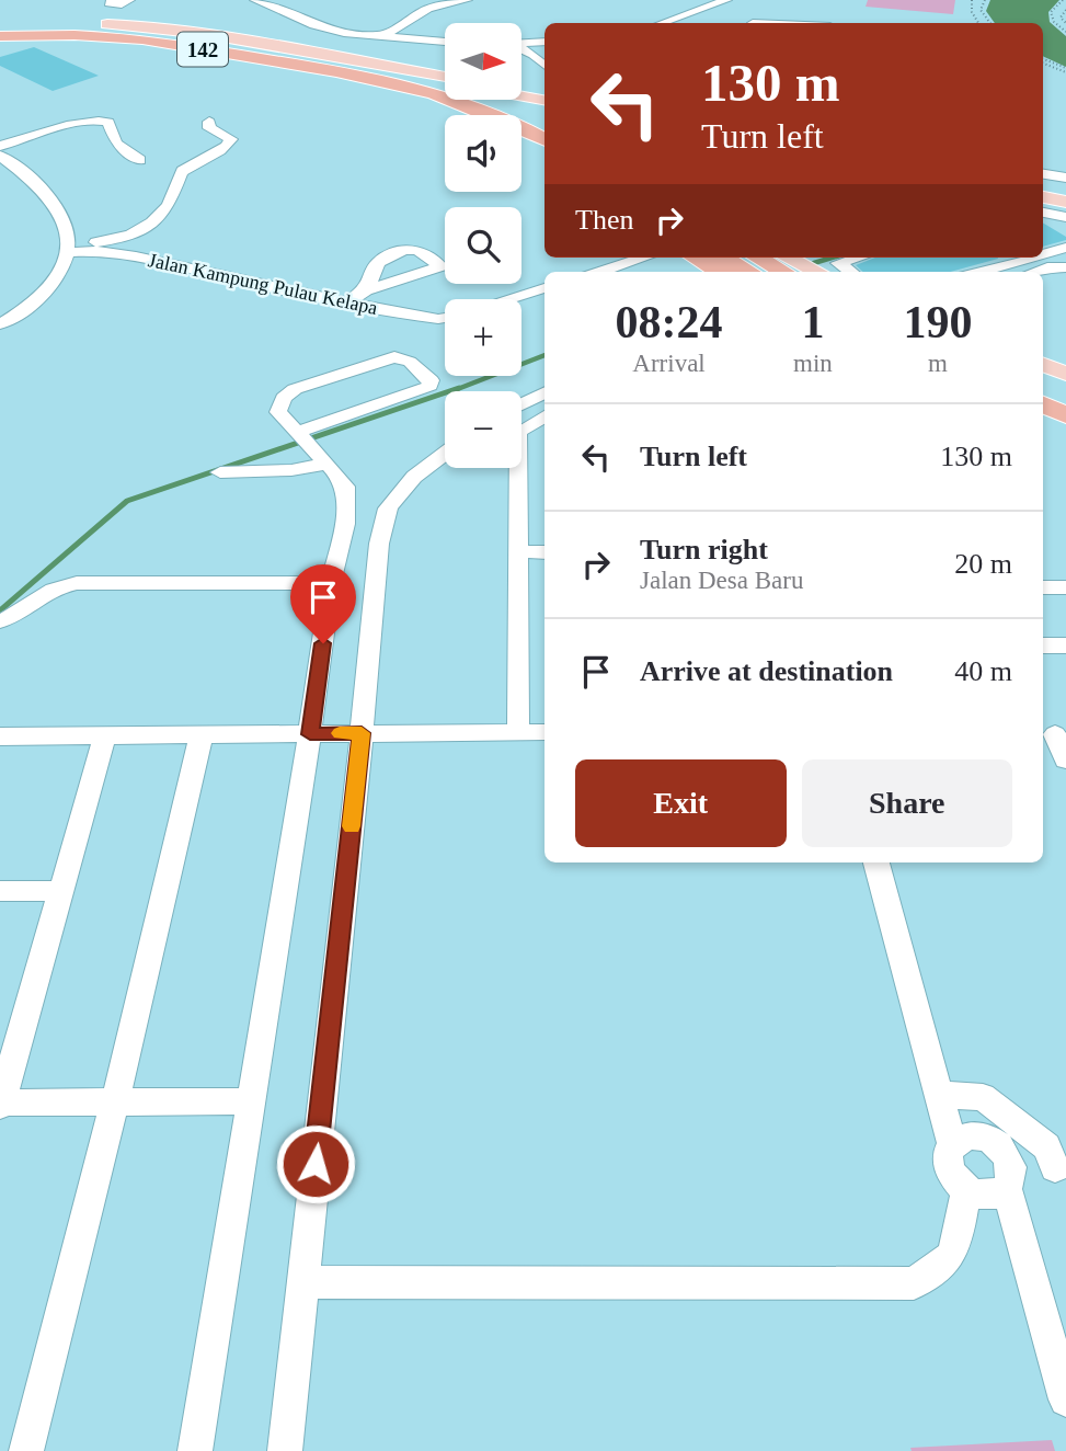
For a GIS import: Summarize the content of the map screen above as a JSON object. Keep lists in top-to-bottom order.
{
  "streets": {
    "highway": ["142"],
    "street": ["Jalan Kampung Pulau Kelapa"]
  },
  "north": "right",
  "page": {
    "map_buttons": ["+", "−"],
    "turn": ["130 m", "Turn left"],
    "then": "Then",
    "eta": [
      "08:24",
      "Arrival",
      "1",
      "min",
      "190",
      "m"
    ],
    "list": [
      {
        "name": "Turn left",
        "value": "130 m"
      },
      {
        "name": "Turn right",
        "note": "Jalan Desa Baru",
        "value": "20 m"
      },
      {
        "name": "Arrive at destination",
        "value": "40 m"
      }
    ],
    "buttons": ["Exit", "Share"]
  }
}
